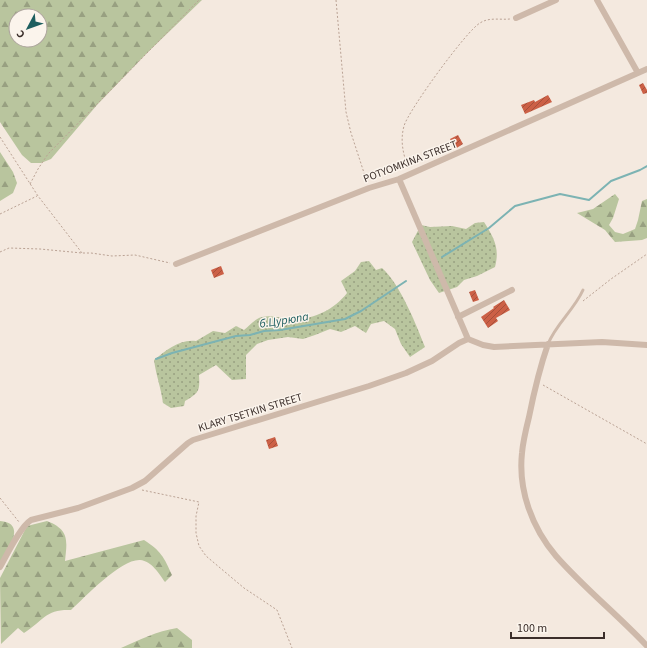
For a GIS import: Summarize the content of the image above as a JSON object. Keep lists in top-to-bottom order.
{
  "streets": {
    "street": ["POTYOMKINA STREET", "KLARY TSETKIN STREET"]
  },
  "water": ["б.Цурюпа"],
  "scale_bar": "100 m",
  "north": "bottom left"
}
